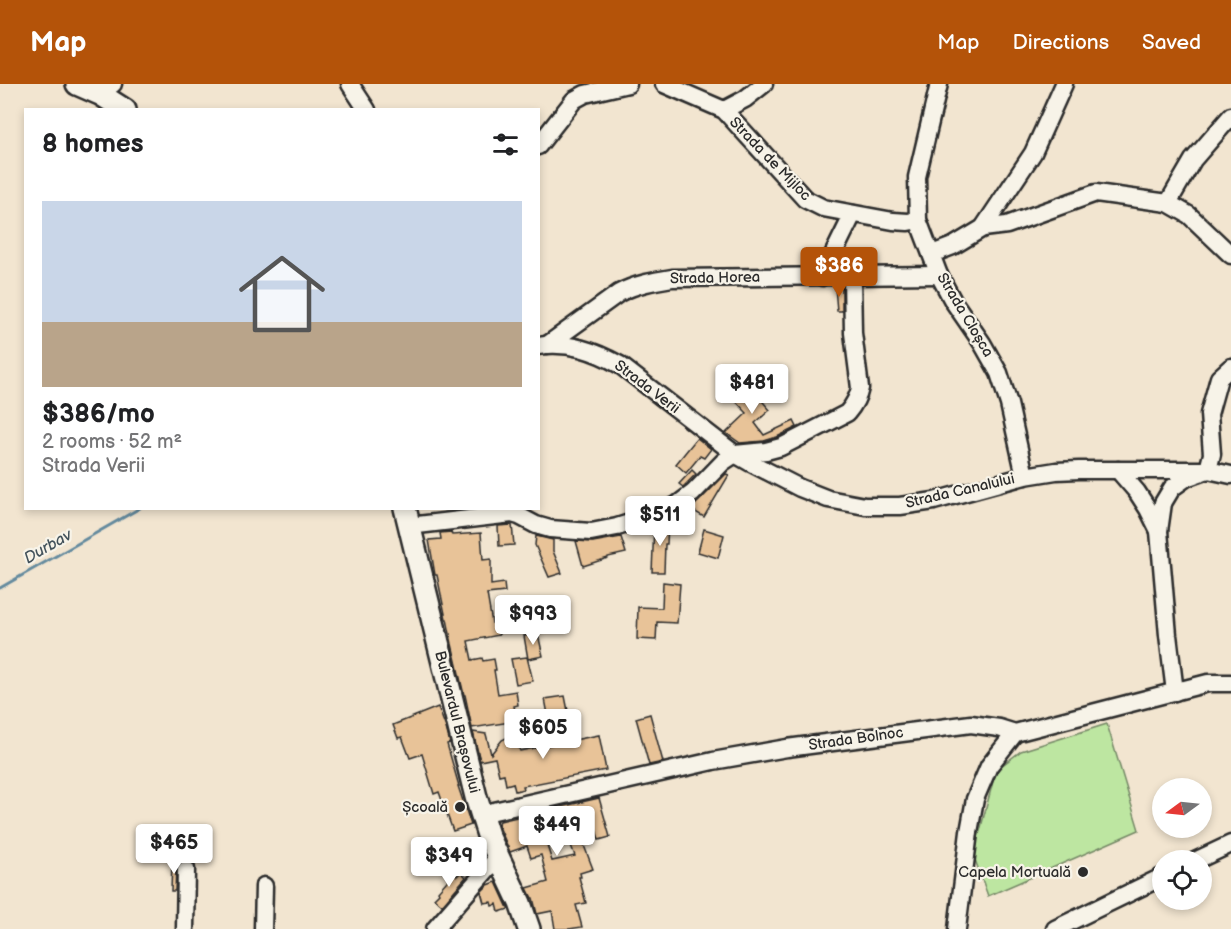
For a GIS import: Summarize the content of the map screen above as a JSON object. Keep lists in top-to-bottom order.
{
  "streets": {
    "main road": ["Bulevardul Brașovului"],
    "street": [
      "Strada de Mijloc",
      "Strada Horea",
      "Strada Cloșca",
      "Strada Verii",
      "Strada Canalului",
      "Strada Bolnoc"
    ]
  },
  "crossings": [
    ["Strada de Mijloc", "Strada Cloșca"],
    ["Strada Horea", "Strada Cloșca"],
    ["Strada Horea", "Strada Verii"],
    ["Strada Cloșca", "Strada Canalului"],
    ["Strada Verii", "Strada Canalului"],
    ["Bulevardul Brașovului", "Strada Bolnoc"]
  ],
  "water": ["Durbav"],
  "places": ["Școală", "Capela Mortuală"],
  "north": "left",
  "page": {
    "header": "Map",
    "nav": ["Map", "Directions", "Saved"],
    "heading": "8 homes",
    "list": [
      {
        "name": "$386/mo",
        "note": "2 rooms · 52 m² · Strada Verii"
      }
    ],
    "price": [
      "$386",
      "$481",
      "$511",
      "$993",
      "$605",
      "$449",
      "$465",
      "$349"
    ]
  }
}
